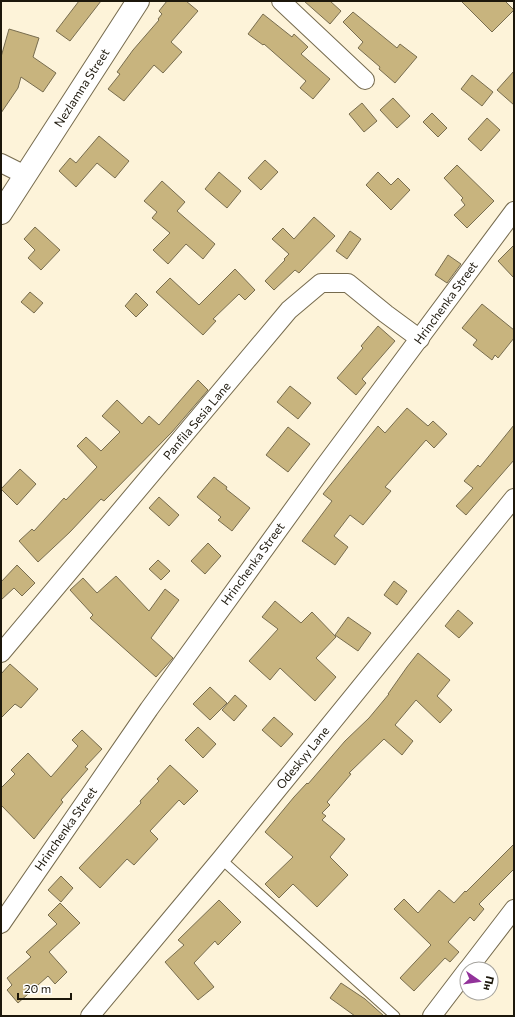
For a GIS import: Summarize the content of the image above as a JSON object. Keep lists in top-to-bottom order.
{
  "streets": {
    "street": [
      "Nezlamna Street",
      "Hrinchenka Street",
      "Panfila Sesia Lane",
      "Odeskyy Lane"
    ]
  },
  "crossings": [
    ["Hrinchenka Street", "Panfila Sesia Lane"]
  ],
  "scale_bar": "20 m",
  "north": "right"
}
